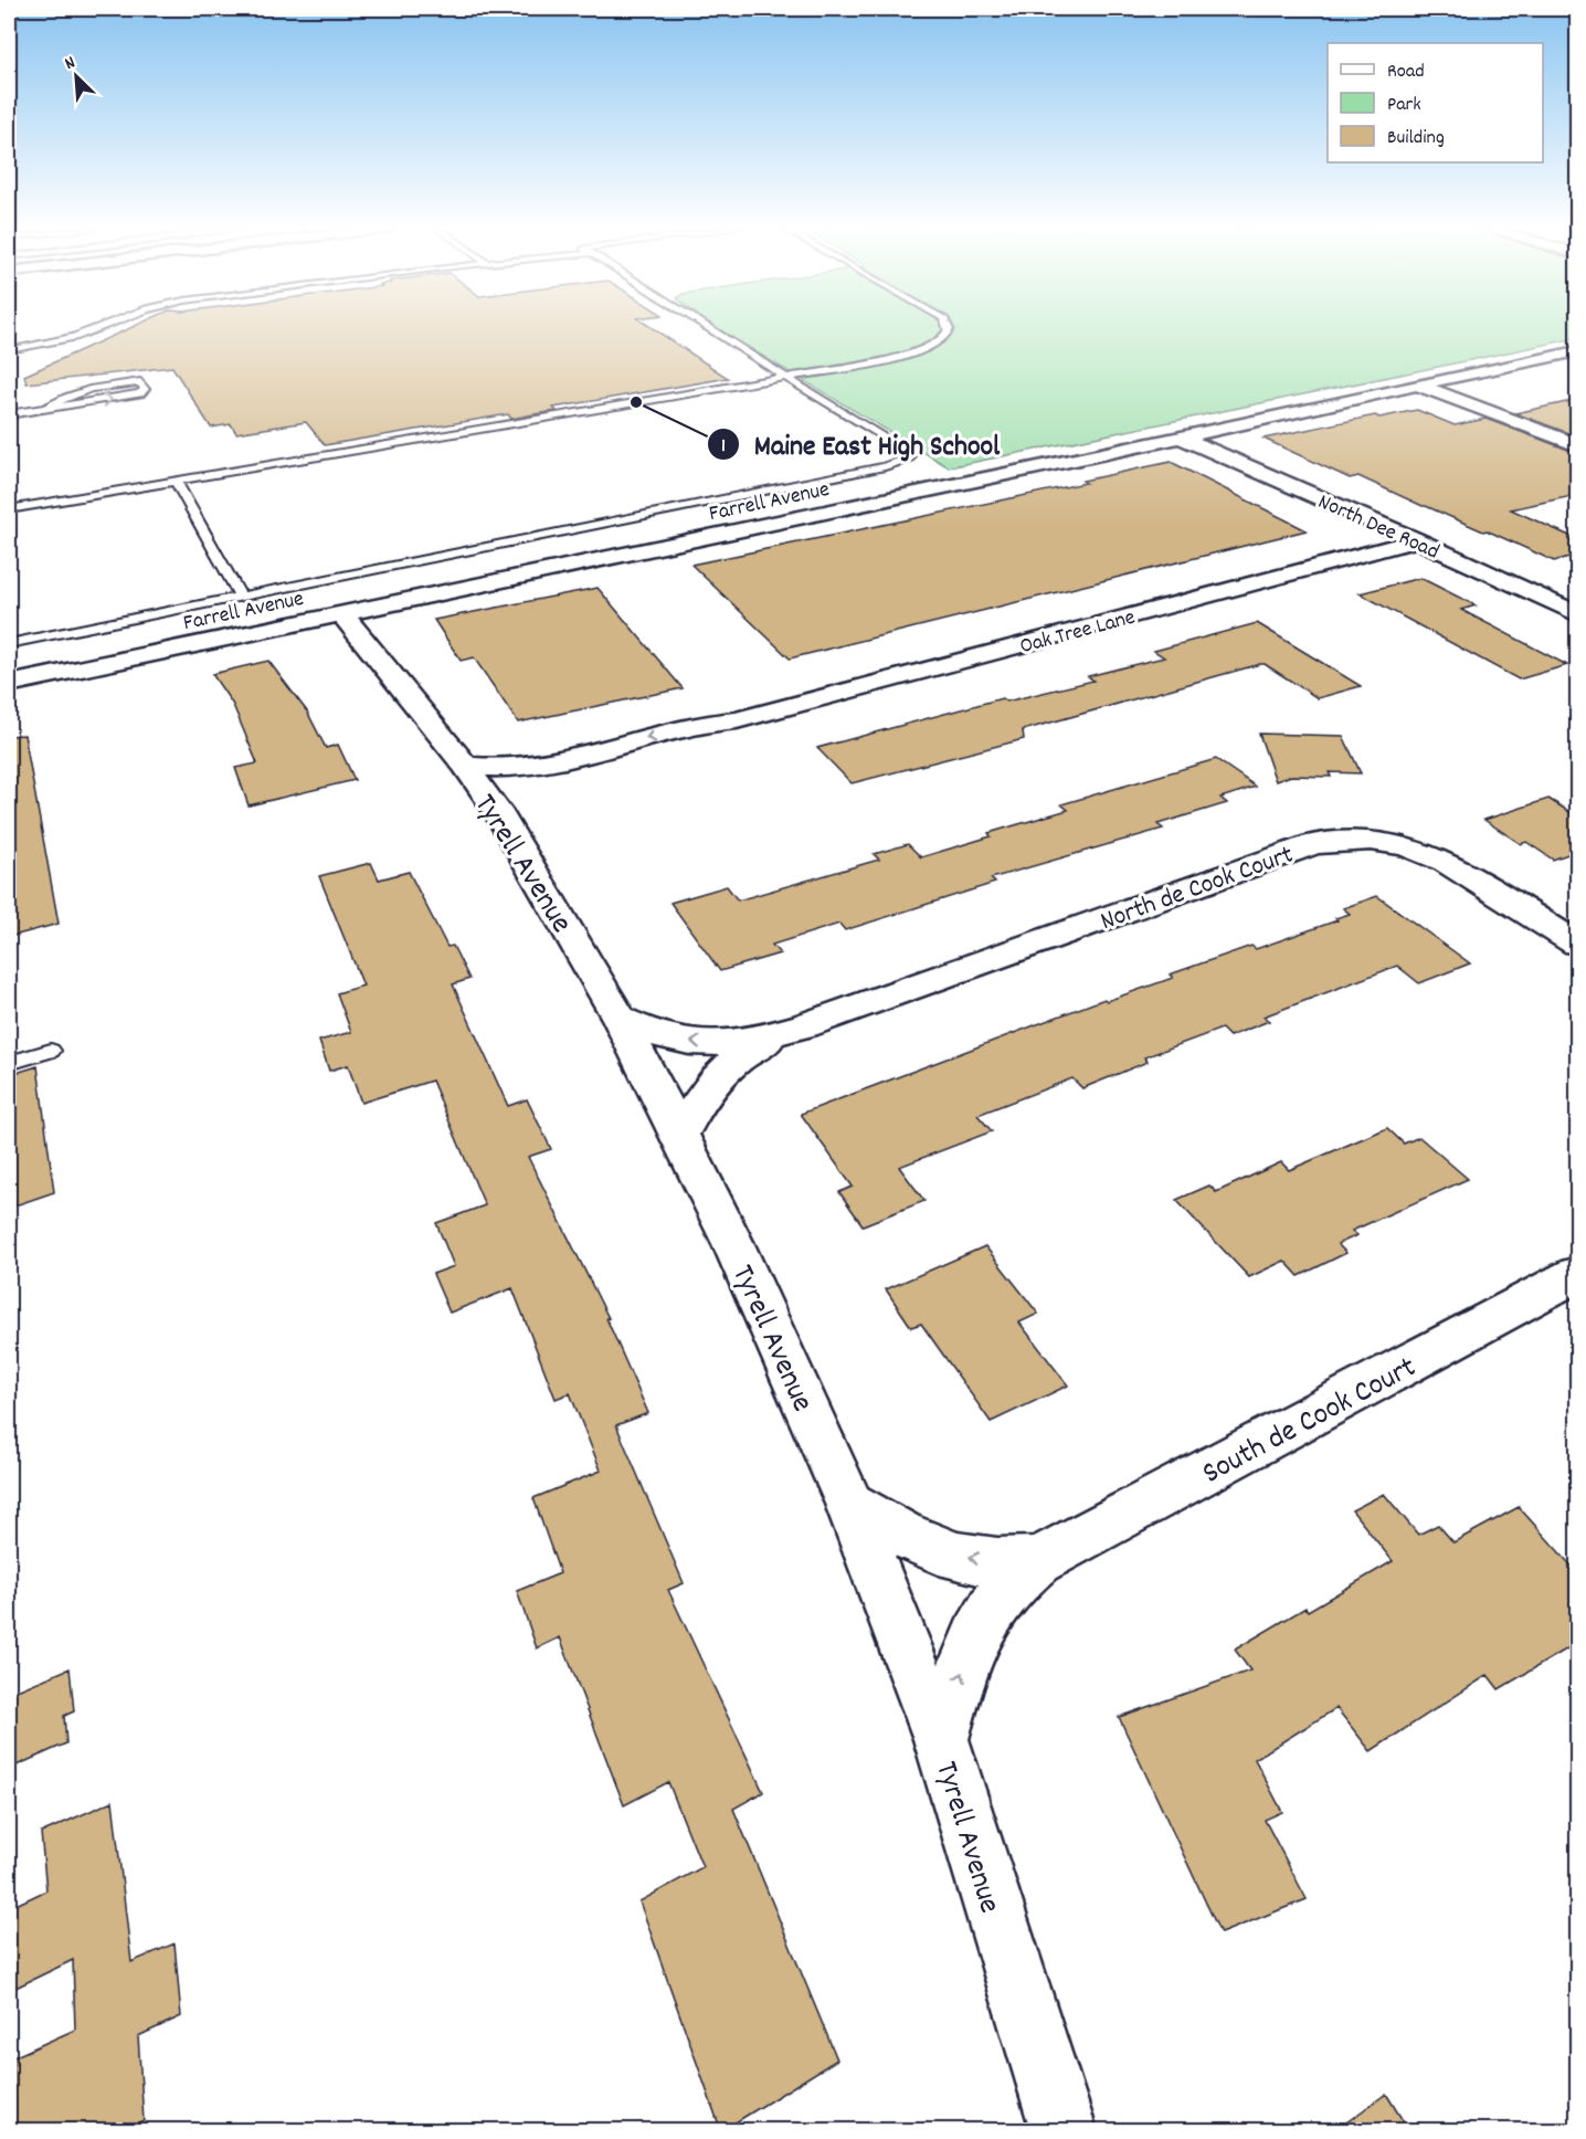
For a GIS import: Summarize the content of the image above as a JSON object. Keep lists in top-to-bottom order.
{
  "streets": {
    "street": [
      "Farrell Avenue",
      "North Dee Road",
      "Oak Tree Lane",
      "Tyrell Avenue",
      "North de Cook Court",
      "South de Cook Court"
    ]
  },
  "crossings": [
    ["Farrell Avenue", "North Dee Road"],
    ["Farrell Avenue", "Tyrell Avenue"],
    ["North Dee Road", "Oak Tree Lane"],
    ["Oak Tree Lane", "Tyrell Avenue"],
    ["Tyrell Avenue", "North de Cook Court"],
    ["Tyrell Avenue", "South de Cook Court"]
  ],
  "places": ["Maine East High School"],
  "legend": ["Road", "Park", "Building"],
  "north": "top left"
}
